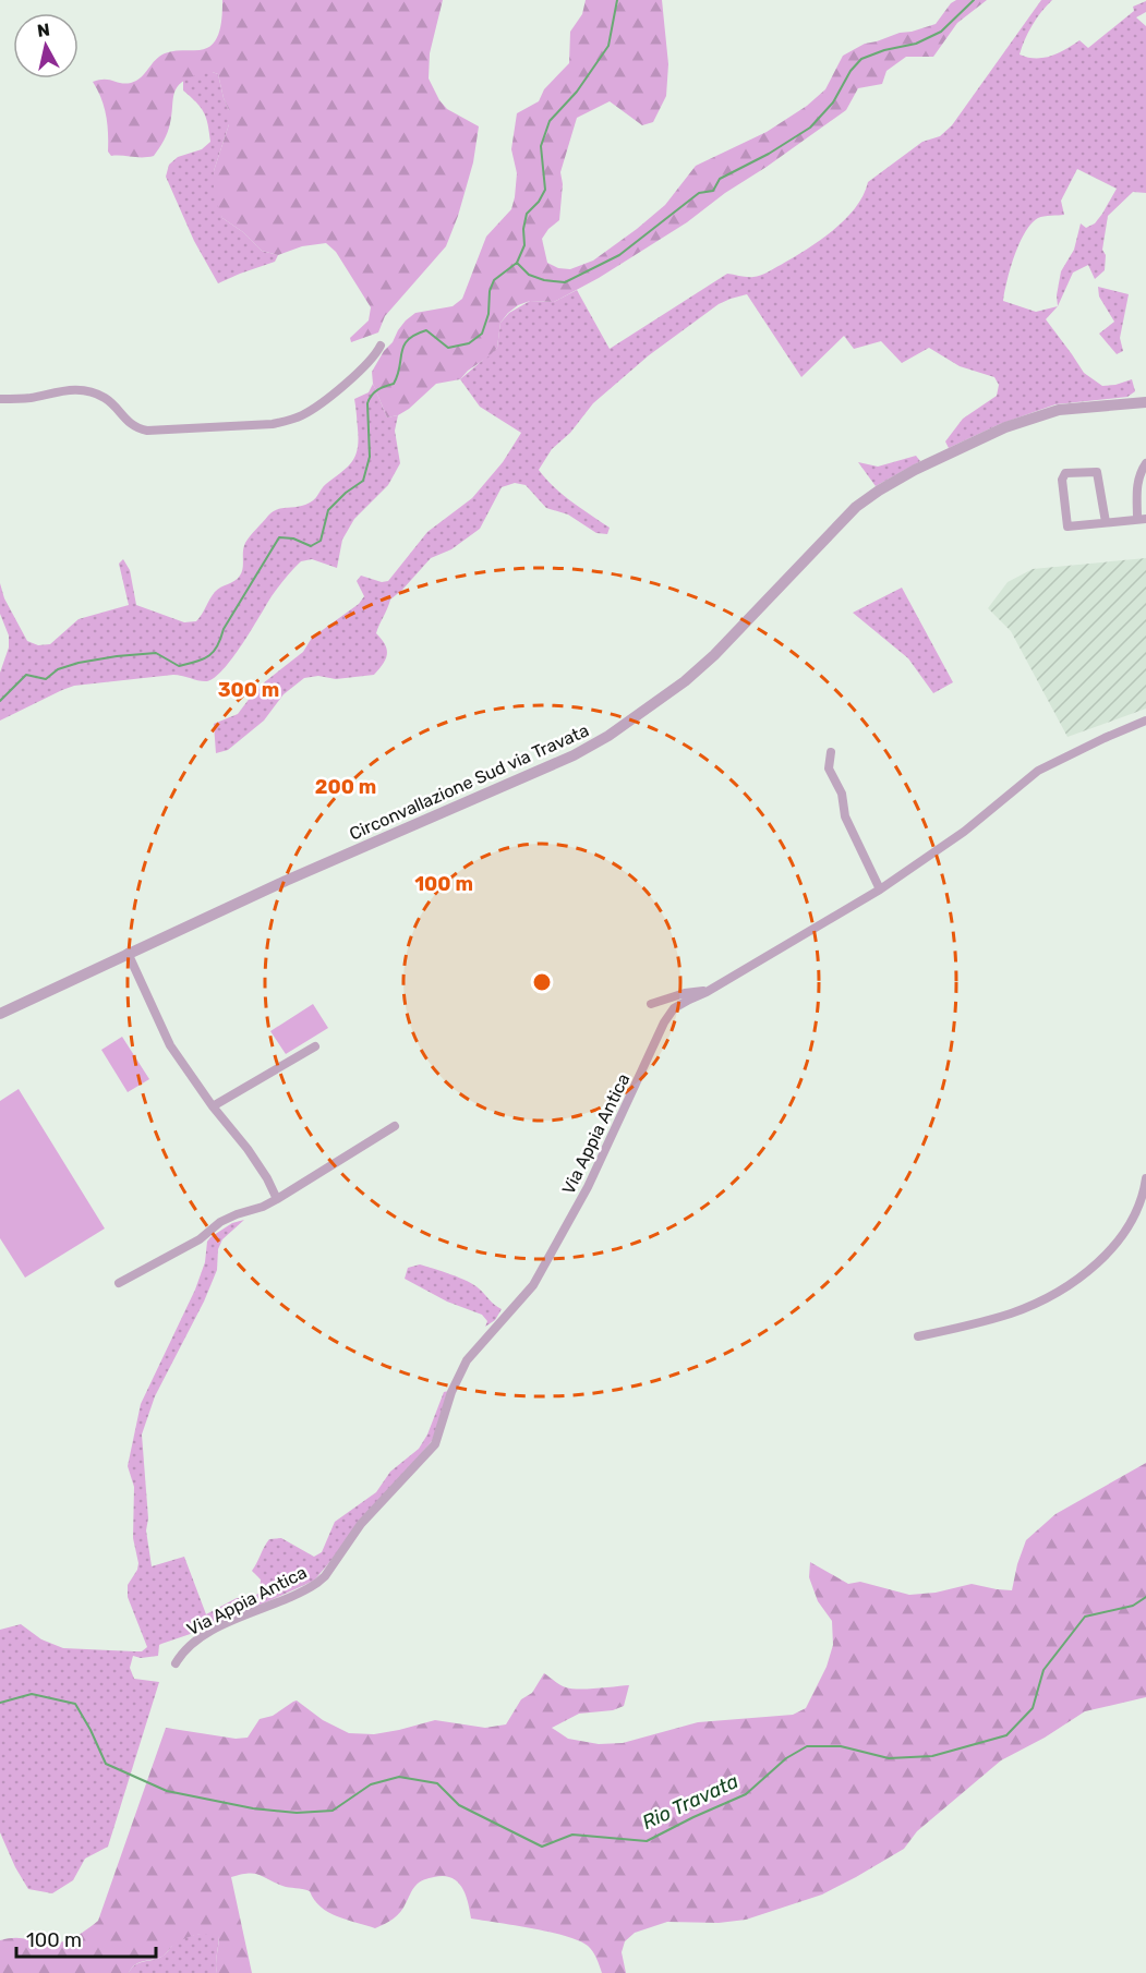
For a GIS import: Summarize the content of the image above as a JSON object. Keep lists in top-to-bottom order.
{
  "streets": {
    "street": ["Circonvallazione Sud via Travata", "Via Appia Antica"]
  },
  "water": ["Rio Travata"],
  "scale_bar": "100 m",
  "north": "top",
  "rings": ["300 m", "200 m", "100 m"]
}
